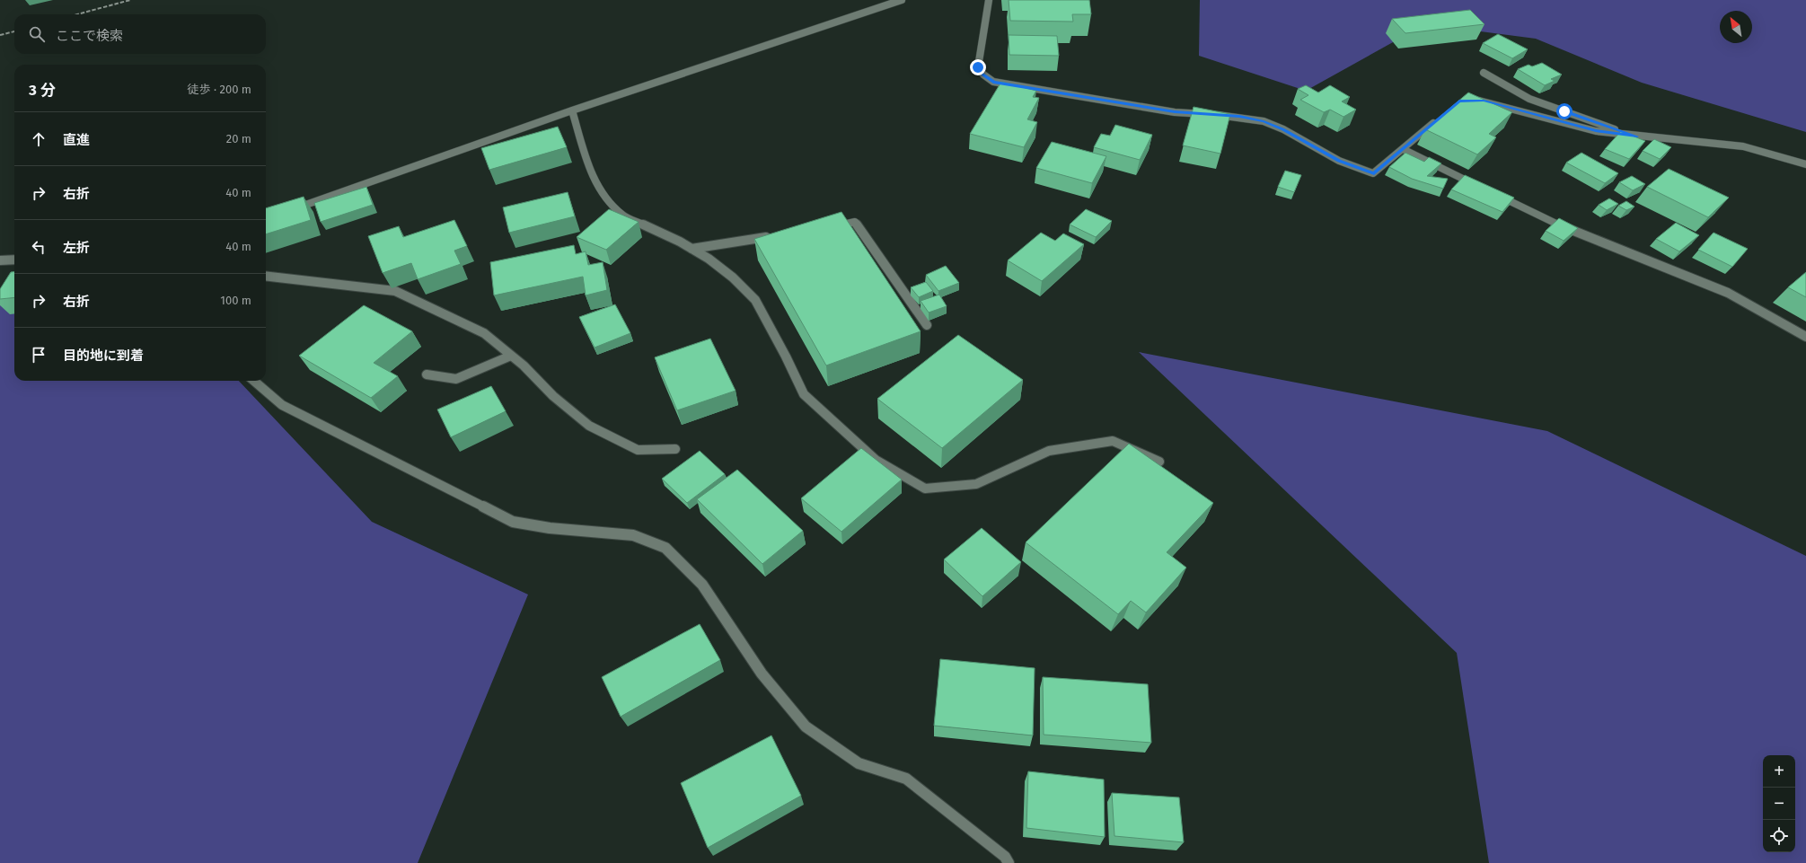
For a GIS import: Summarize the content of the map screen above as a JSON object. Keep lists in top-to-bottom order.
{
  "north": "top left",
  "page": {
    "search": "ここで検索",
    "heading": ["3 分", "徒歩 · 200 m"],
    "list": [
      ["直進", "20 m"],
      ["右折", "40 m"],
      ["左折", "40 m"],
      ["右折", "100 m"],
      "目的地に到着"
    ],
    "map_buttons": ["+", "−"]
  }
}
